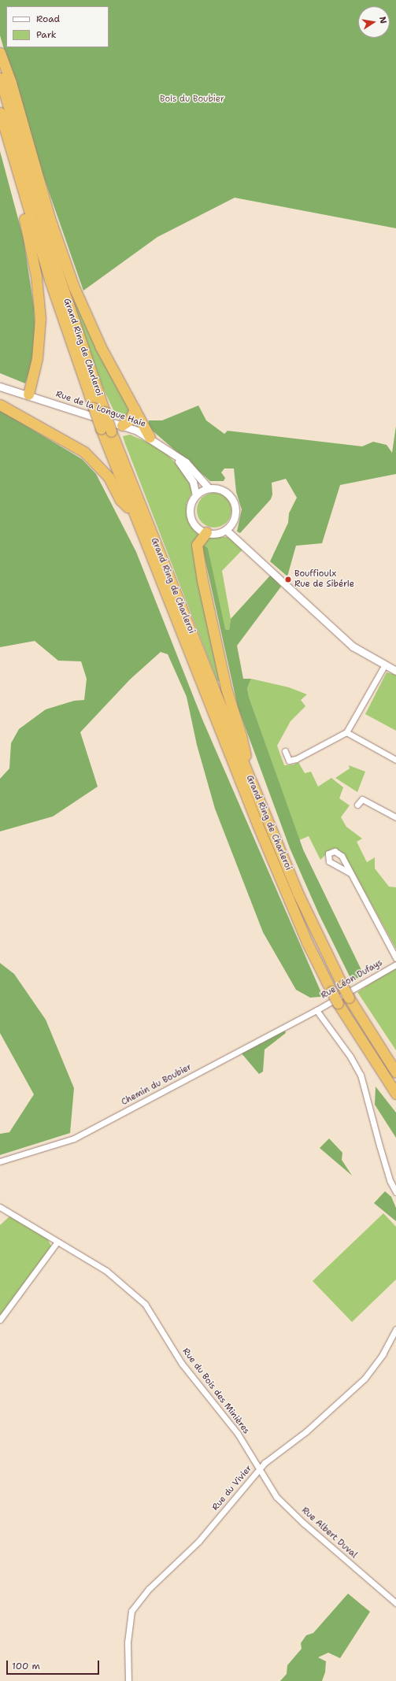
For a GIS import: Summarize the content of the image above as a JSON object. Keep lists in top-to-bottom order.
{
  "streets": {
    "highway": ["Grand Ring de Charleroi"],
    "street": [
      "Rue de la Longue Haie",
      "Rue Léon Dufays",
      "Chemin du Boubier",
      "Rue du Bois des Minières",
      "Rue du Vivier",
      "Rue Albert Duval"
    ]
  },
  "crossings": [
    ["Rue Léon Dufays", "Chemin du Boubier"],
    ["Rue du Bois des Minières", "Rue du Vivier"],
    ["Rue du Bois des Minières", "Rue Albert Duval"],
    ["Rue du Vivier", "Rue Albert Duval"]
  ],
  "parks": ["Bois du Boubier"],
  "places": ["Bouffioulx Rue de Sibérie"],
  "legend": ["Road", "Park"],
  "scale_bar": "100 m",
  "north": "right"
}
